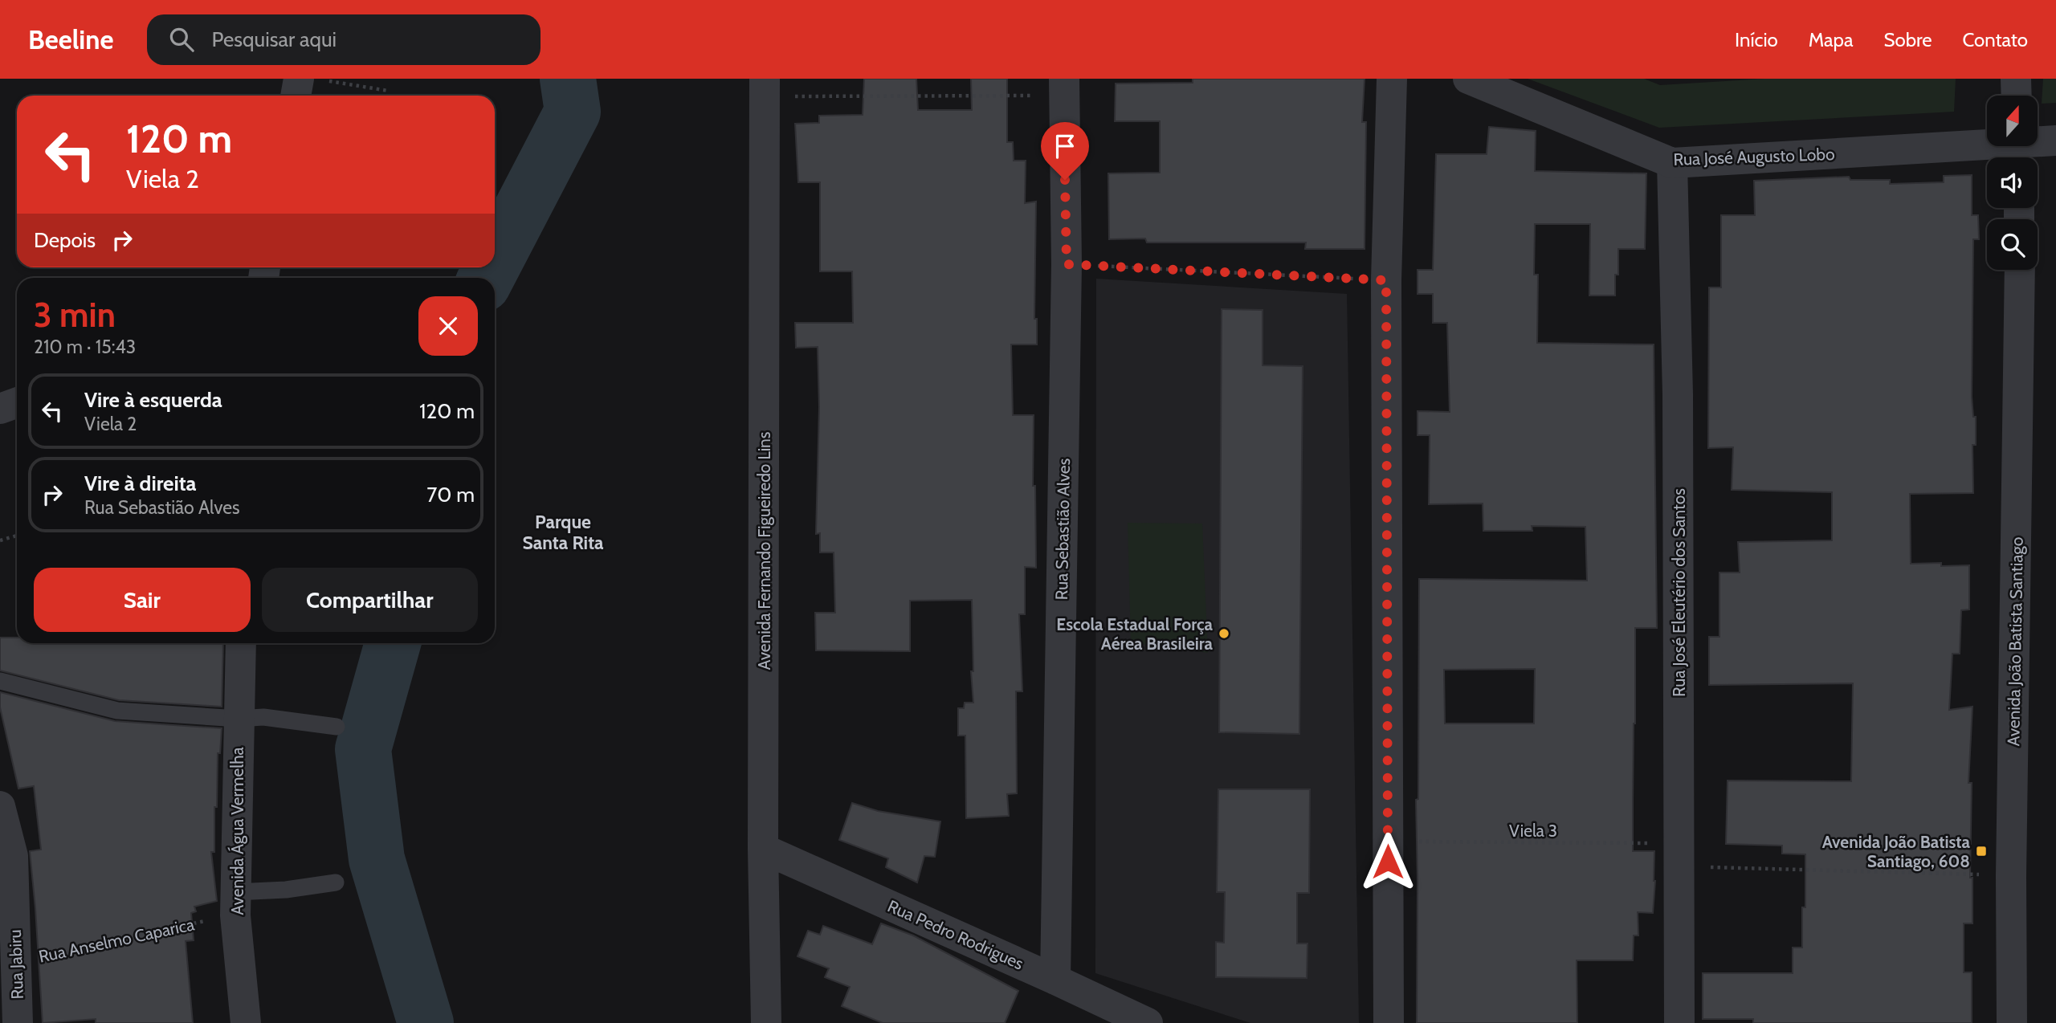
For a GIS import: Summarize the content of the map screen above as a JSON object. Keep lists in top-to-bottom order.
{
  "streets": {
    "street": [
      "Rua José Augusto Lobo",
      "Rua Sebastião Alves",
      "Avenida Fernando Figueiredo Lins",
      "Rua José Eleutério dos Santos",
      "Avenida João Batista Santiago",
      "Avenida Água Vermelha",
      "Rua Pedro Rodrigues",
      "Rua Jabiru"
    ],
    "path": ["Viela 3", "Rua Anselmo Caparica"]
  },
  "crossings": [
    ["Rua José Augusto Lobo", "Rua José Eleutério dos Santos"],
    ["Rua Sebastião Alves", "Rua Pedro Rodrigues"],
    ["Avenida Fernando Figueiredo Lins", "Rua Pedro Rodrigues"],
    ["Rua José Eleutério dos Santos", "Viela 3"],
    ["Avenida João Batista Santiago", "Viela 3"],
    ["Avenida Água Vermelha", "Rua Anselmo Caparica"],
    ["Rua Anselmo Caparica", "Rua Jabiru"]
  ],
  "districts": ["Parque Santa Rita"],
  "places": {
    "other": ["Escola Estadual Força Aérea Brasileira"],
    "transit": ["Avenida João Batista Santiago, 608"]
  },
  "north": "top",
  "page": {
    "header": "Beeline",
    "search": "Pesquisar aqui",
    "nav": [
      "Início",
      "Mapa",
      "Sobre",
      "Contato"
    ],
    "turn": ["120 m", "Viela 2"],
    "then": "Depois",
    "heading": ["3 min", "210 m · 15:43"],
    "list": [
      {
        "name": "Vire à esquerda",
        "note": "Viela 2",
        "value": "120 m"
      },
      {
        "name": "Vire à direita",
        "note": "Rua Sebastião Alves",
        "value": "70 m"
      }
    ],
    "buttons": ["Sair", "Compartilhar"]
  }
}
